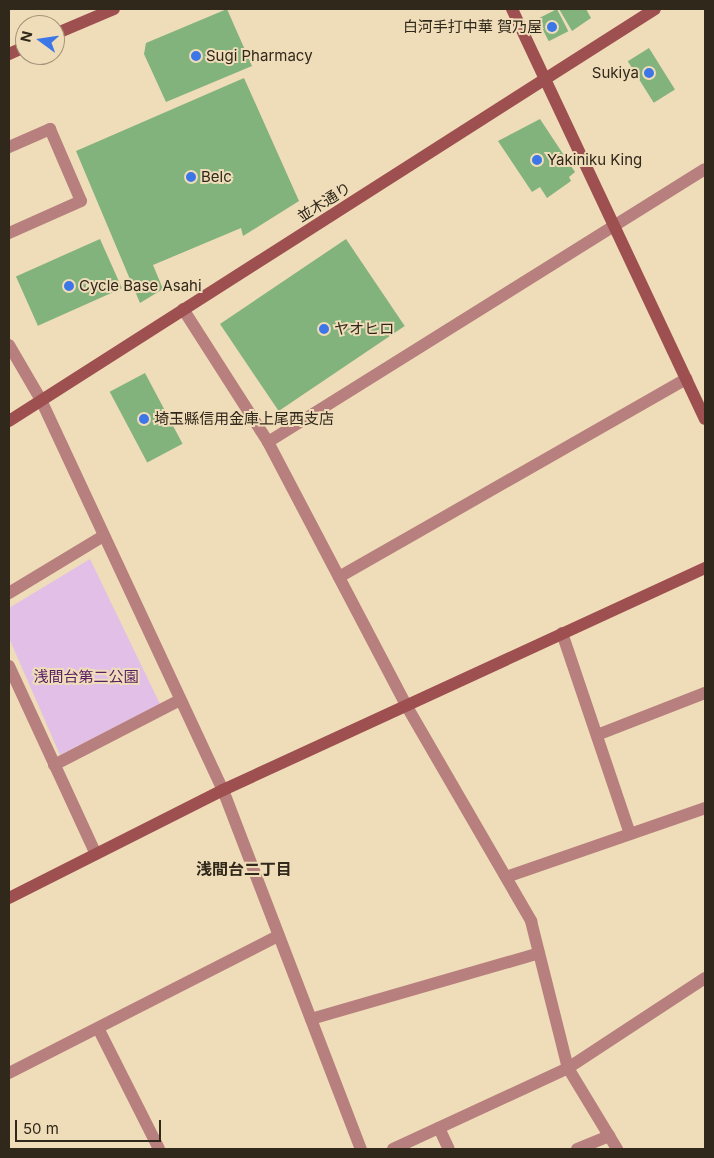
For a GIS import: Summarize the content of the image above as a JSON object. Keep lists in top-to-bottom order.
{
  "streets": {
    "street": ["並木通り"]
  },
  "districts": ["浅間台二丁目"],
  "parks": ["浅間台第二公園"],
  "places": [
    "白河手打中華 賀乃屋",
    "Sugi Pharmacy",
    "Sukiya",
    "Yakiniku King",
    "Belc",
    "Cycle Base Asahi",
    "ヤオヒロ",
    "埼玉縣信用金庫上尾西支店"
  ],
  "scale_bar": "50 m",
  "north": "left"
}
